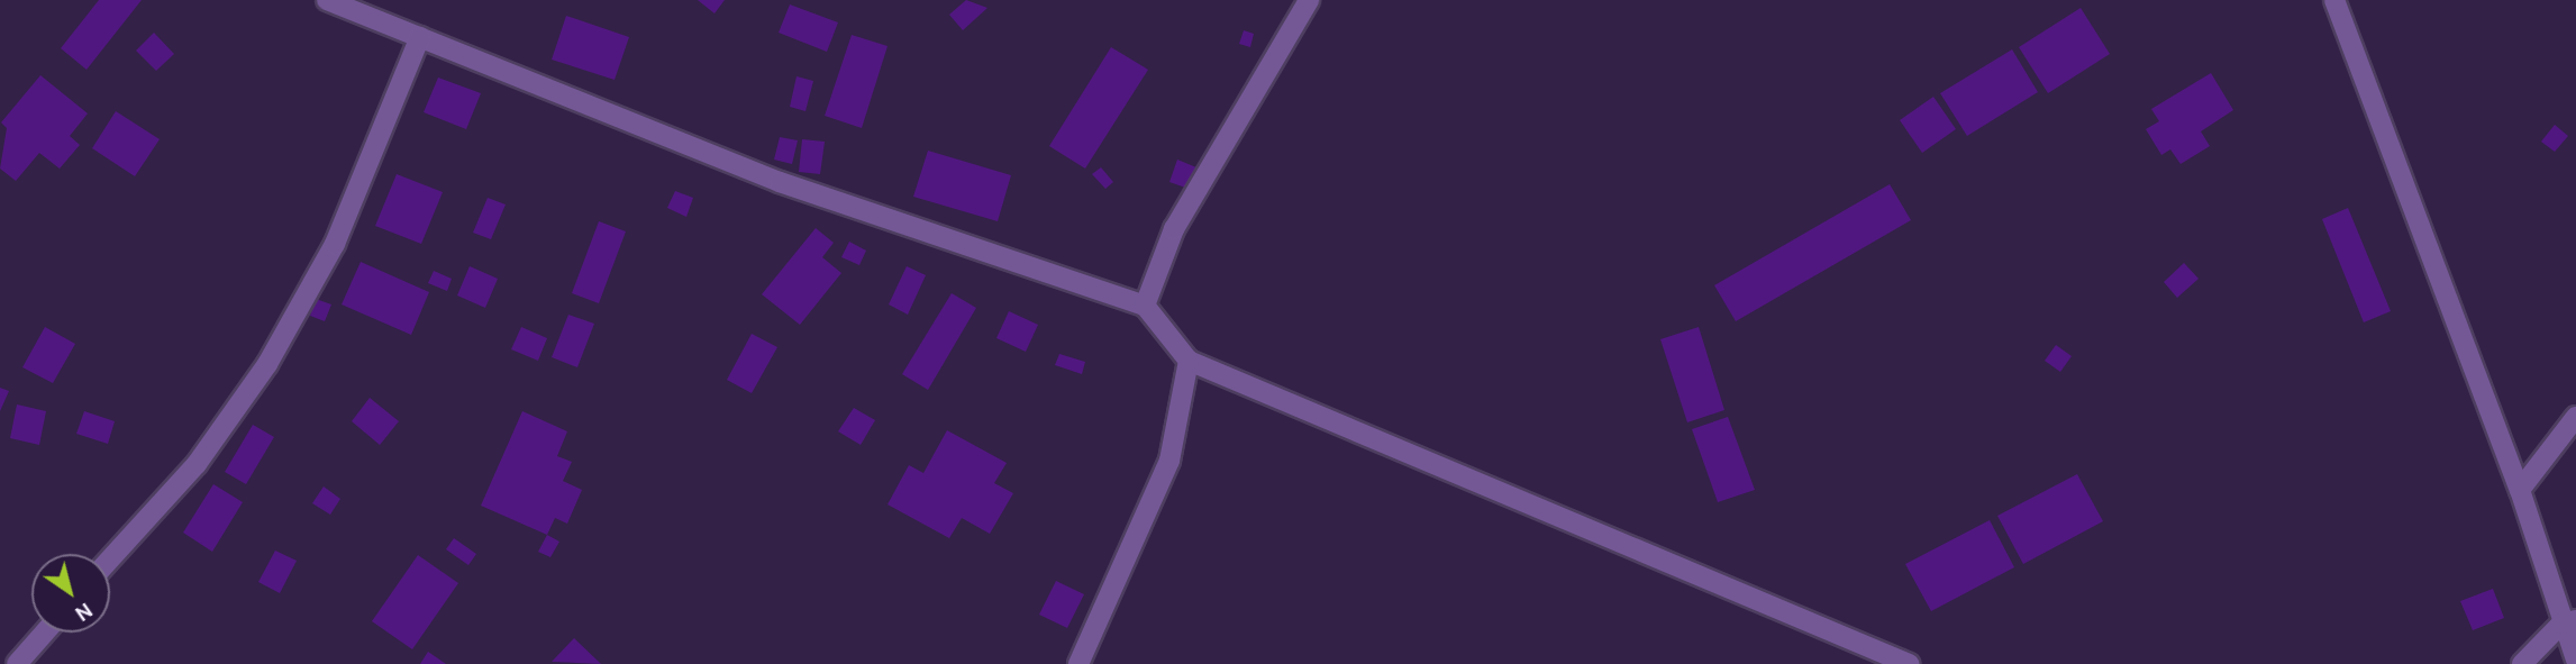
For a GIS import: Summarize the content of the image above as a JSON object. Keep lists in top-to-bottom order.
{
  "north": "bottom right"
}
